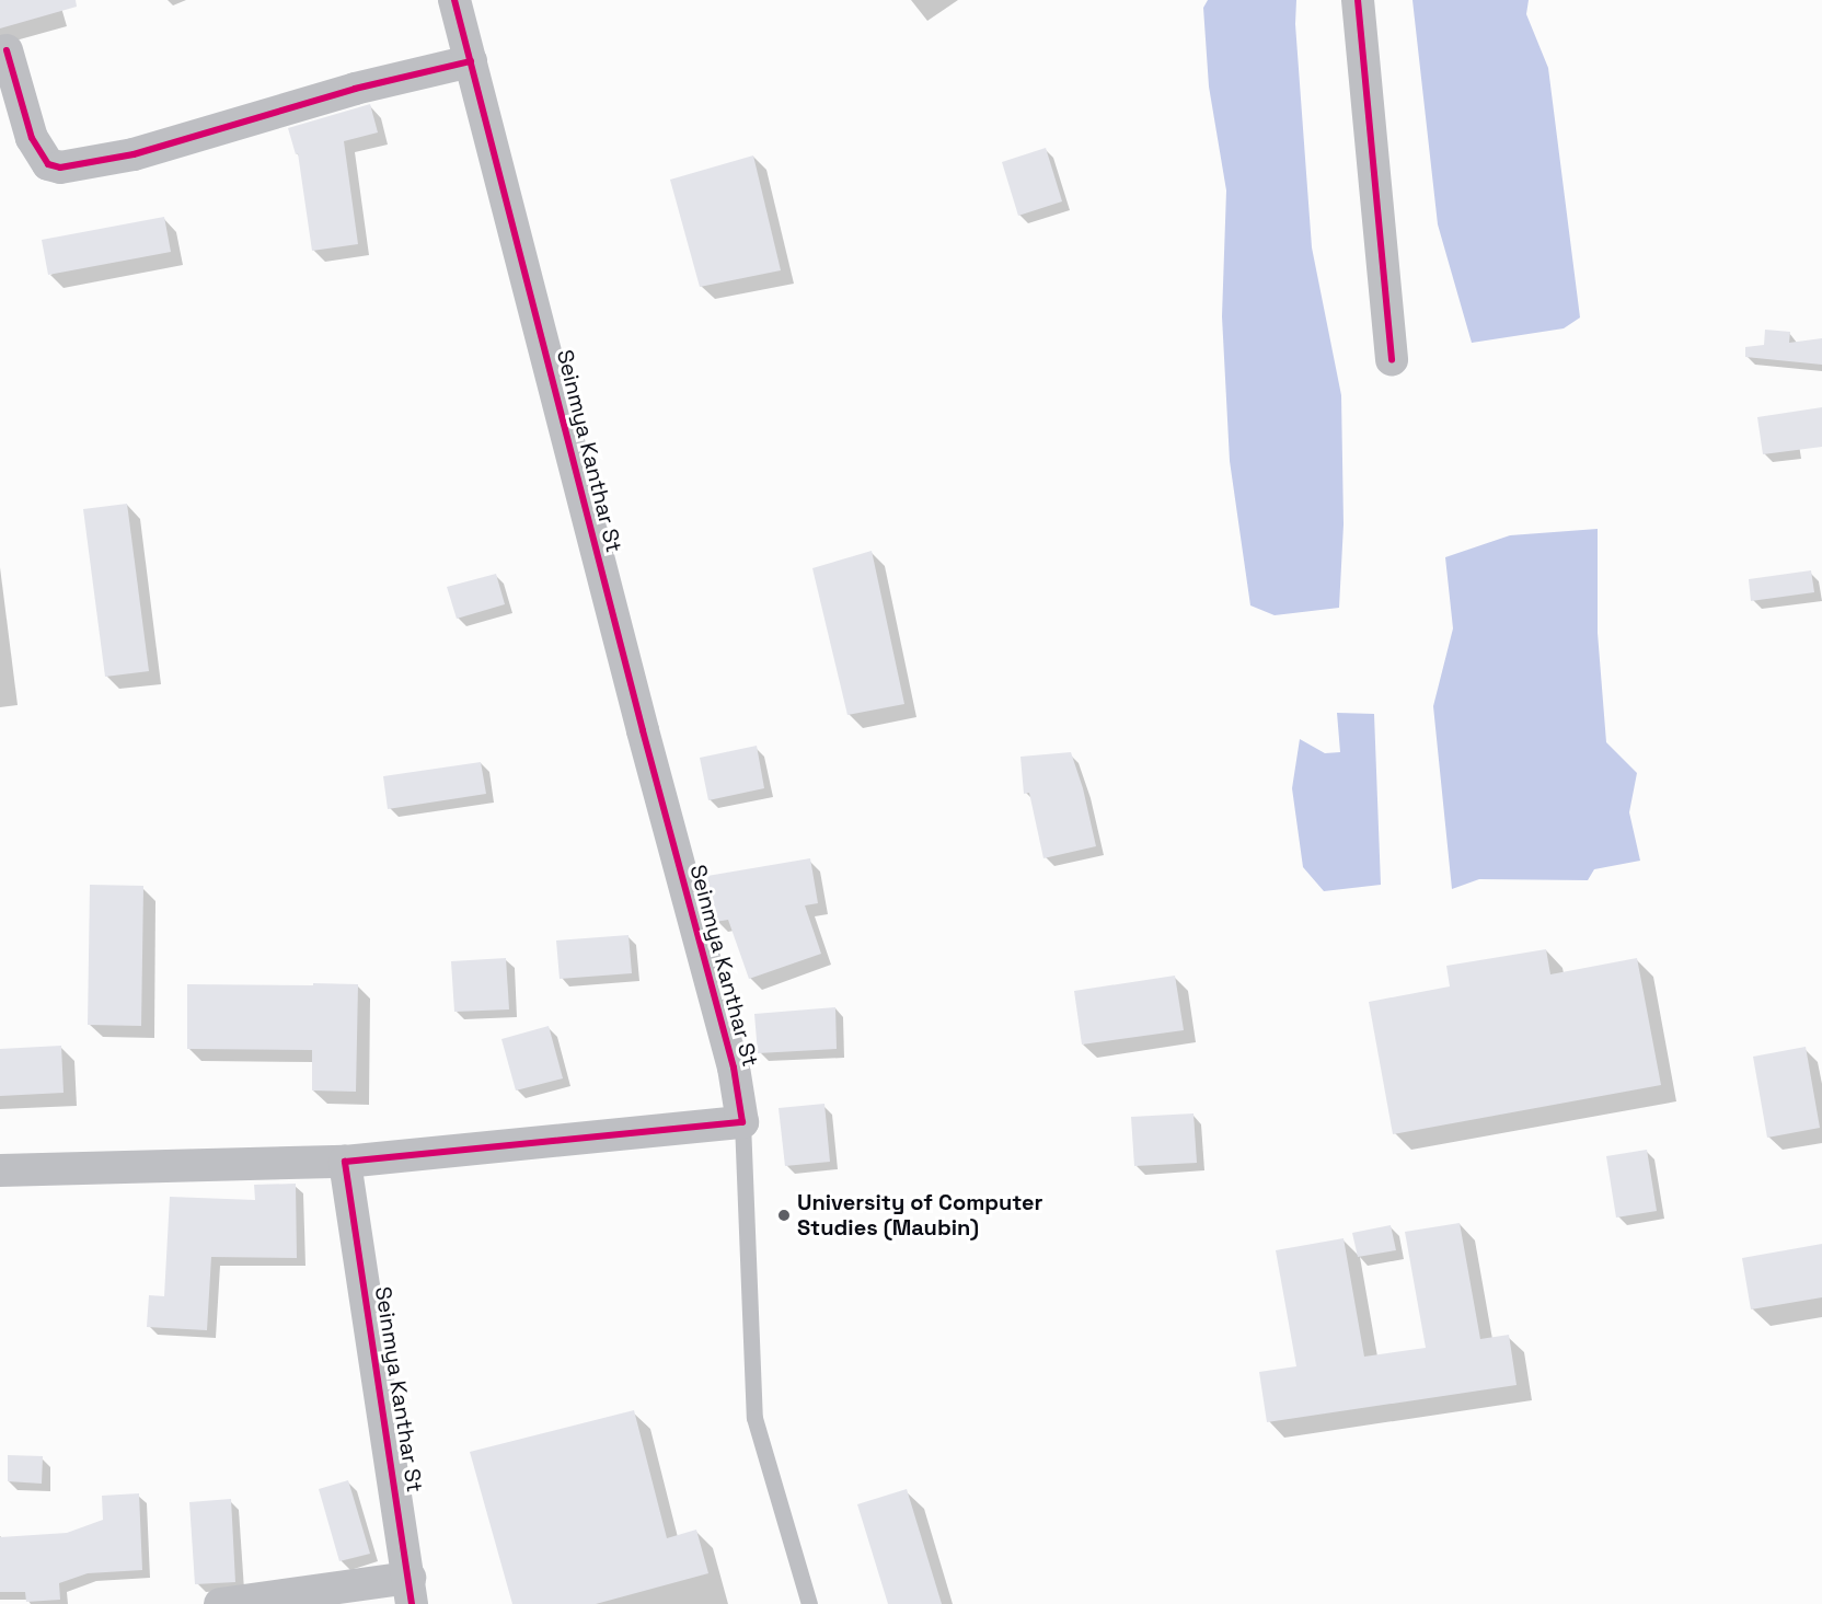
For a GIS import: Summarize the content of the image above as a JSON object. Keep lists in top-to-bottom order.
{
  "streets": {
    "street": ["Seinmya Kanthar St"]
  },
  "places": ["University of Computer Studies (Maubin)"]
}
